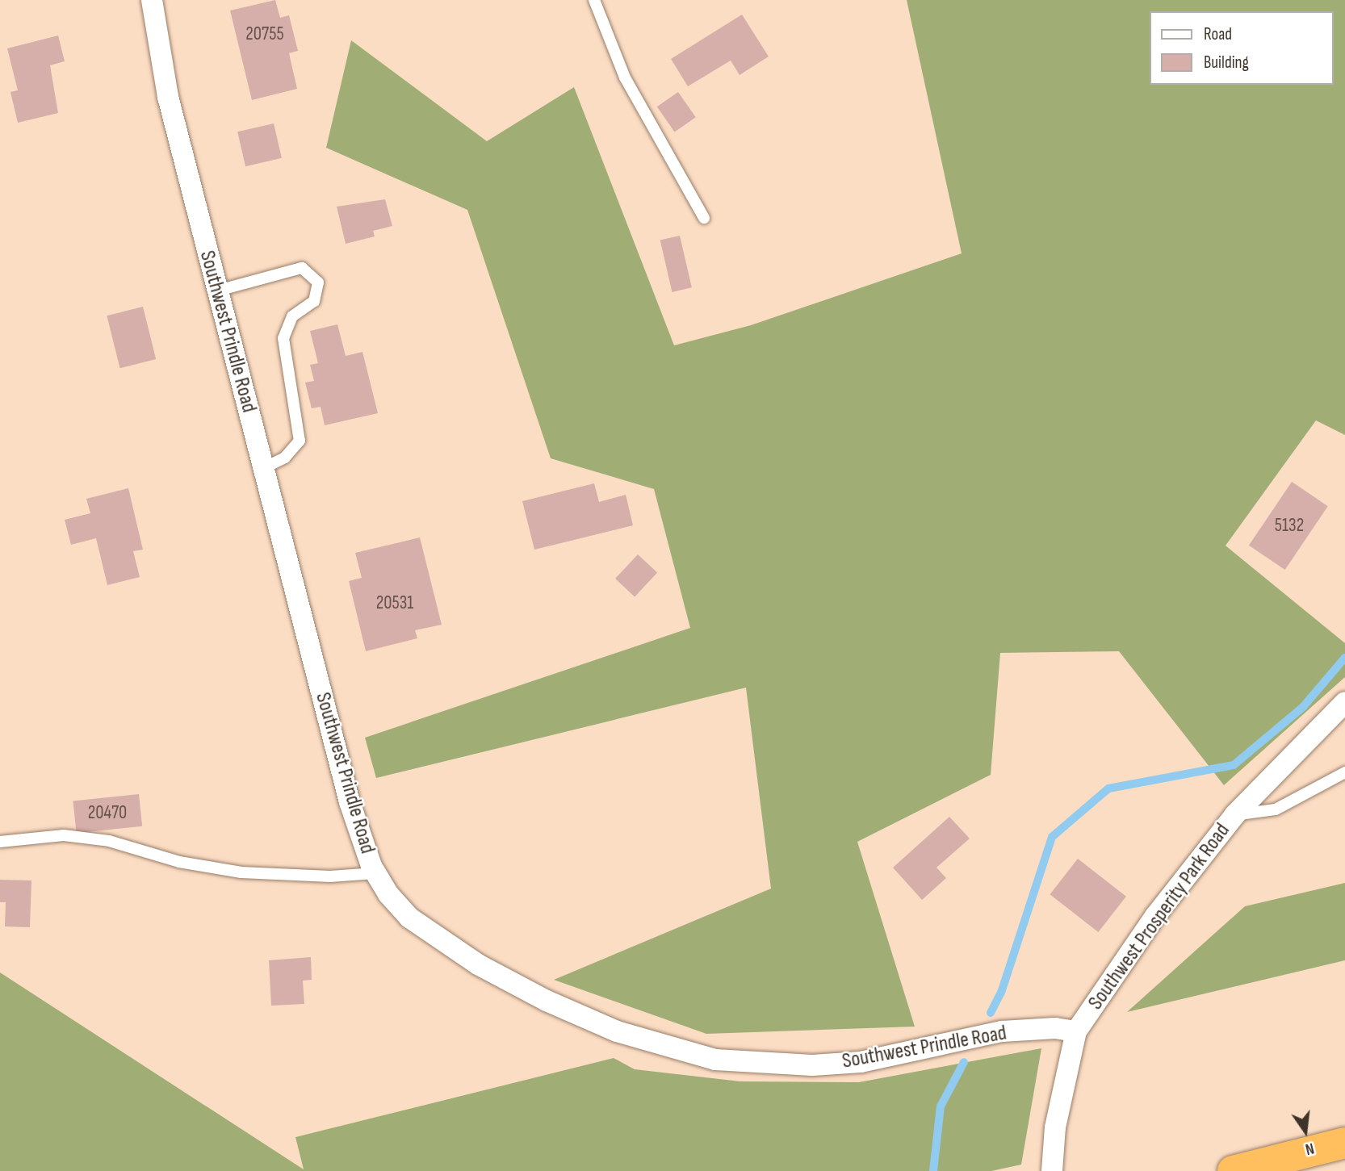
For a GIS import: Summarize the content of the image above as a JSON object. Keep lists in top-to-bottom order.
{
  "streets": {
    "street": ["Southwest Prindle Road", "Southwest Prosperity Park Road"]
  },
  "crossings": [
    ["Southwest Prindle Road", "Southwest Prosperity Park Road"]
  ],
  "house_numbers": [
    "20755",
    "5132",
    "20531",
    "20470"
  ],
  "legend": ["Road", "Building"],
  "north": "bottom"
}
